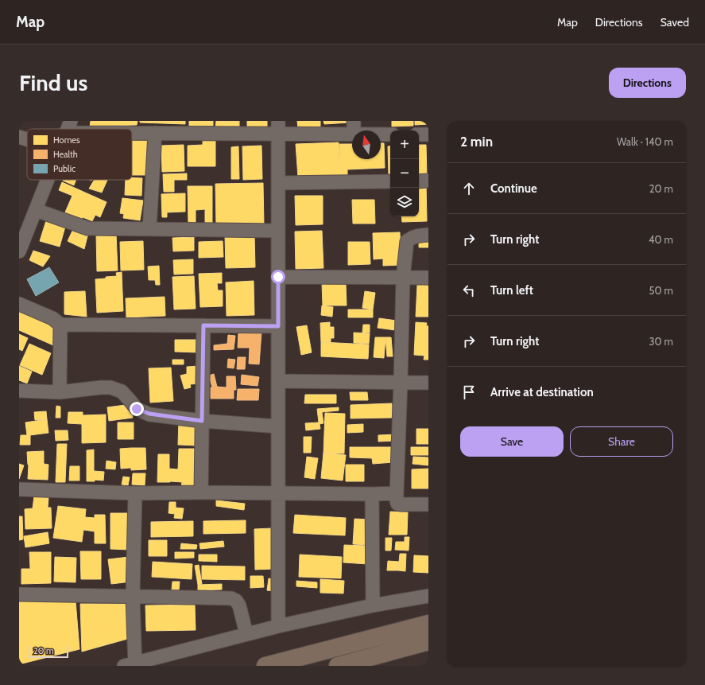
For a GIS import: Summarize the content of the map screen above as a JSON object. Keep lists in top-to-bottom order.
{
  "legend": ["Homes", "Health", "Public"],
  "scale_bar": "20 m",
  "north": "top",
  "page": {
    "header": "Map",
    "nav": ["Map", "Directions", "Saved"],
    "buttons": [
      "Directions",
      ["Save", "Share"]
    ],
    "title": "Find us",
    "heading": ["2 min", "Walk · 140 m"],
    "map_buttons": ["+", "−"],
    "list": [
      ["Continue", "20 m"],
      ["Turn right", "40 m"],
      ["Turn left", "50 m"],
      ["Turn right", "30 m"],
      "Arrive at destination"
    ],
    "scale": "20 m"
  }
}
